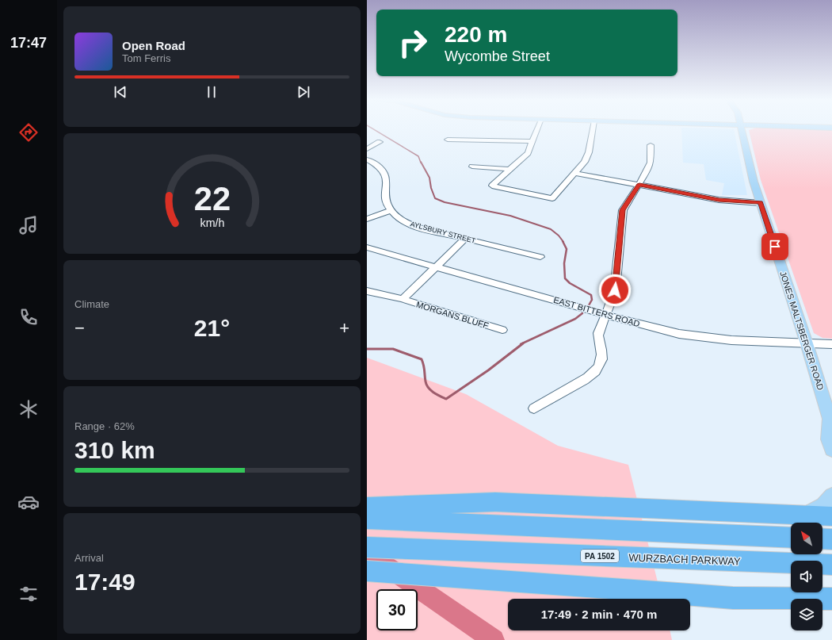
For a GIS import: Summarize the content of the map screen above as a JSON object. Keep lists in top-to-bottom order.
{
  "streets": {
    "highway": ["PA 1502", "WURZBACH PARKWAY"],
    "main road": ["JONES MALTSBERGER ROAD"],
    "street": ["AYLSBURY STREET", "EAST BITTERS ROAD", "MORGANS BLUFF"]
  },
  "crossings": [
    ["AYLSBURY STREET", "MORGANS BLUFF"],
    ["EAST BITTERS ROAD", "MORGANS BLUFF"],
    ["EAST BITTERS ROAD", "JONES MALTSBERGER ROAD"]
  ],
  "north": "top left",
  "page": {
    "tabs": "17:47",
    "turn": ["220 m", "Wycombe Street"],
    "song": ["Open Road", "Tom Ferris"],
    "tile": [
      "Climate",
      ["Range · 62%", "310 km"],
      ["Arrival", "17:49"]
    ],
    "heat": ["−", "21°", "+"],
    "limit": "30",
    "trip": "17:49 · 2 min · 470 m",
    "gauge": ["22", "km/h"]
  }
}
